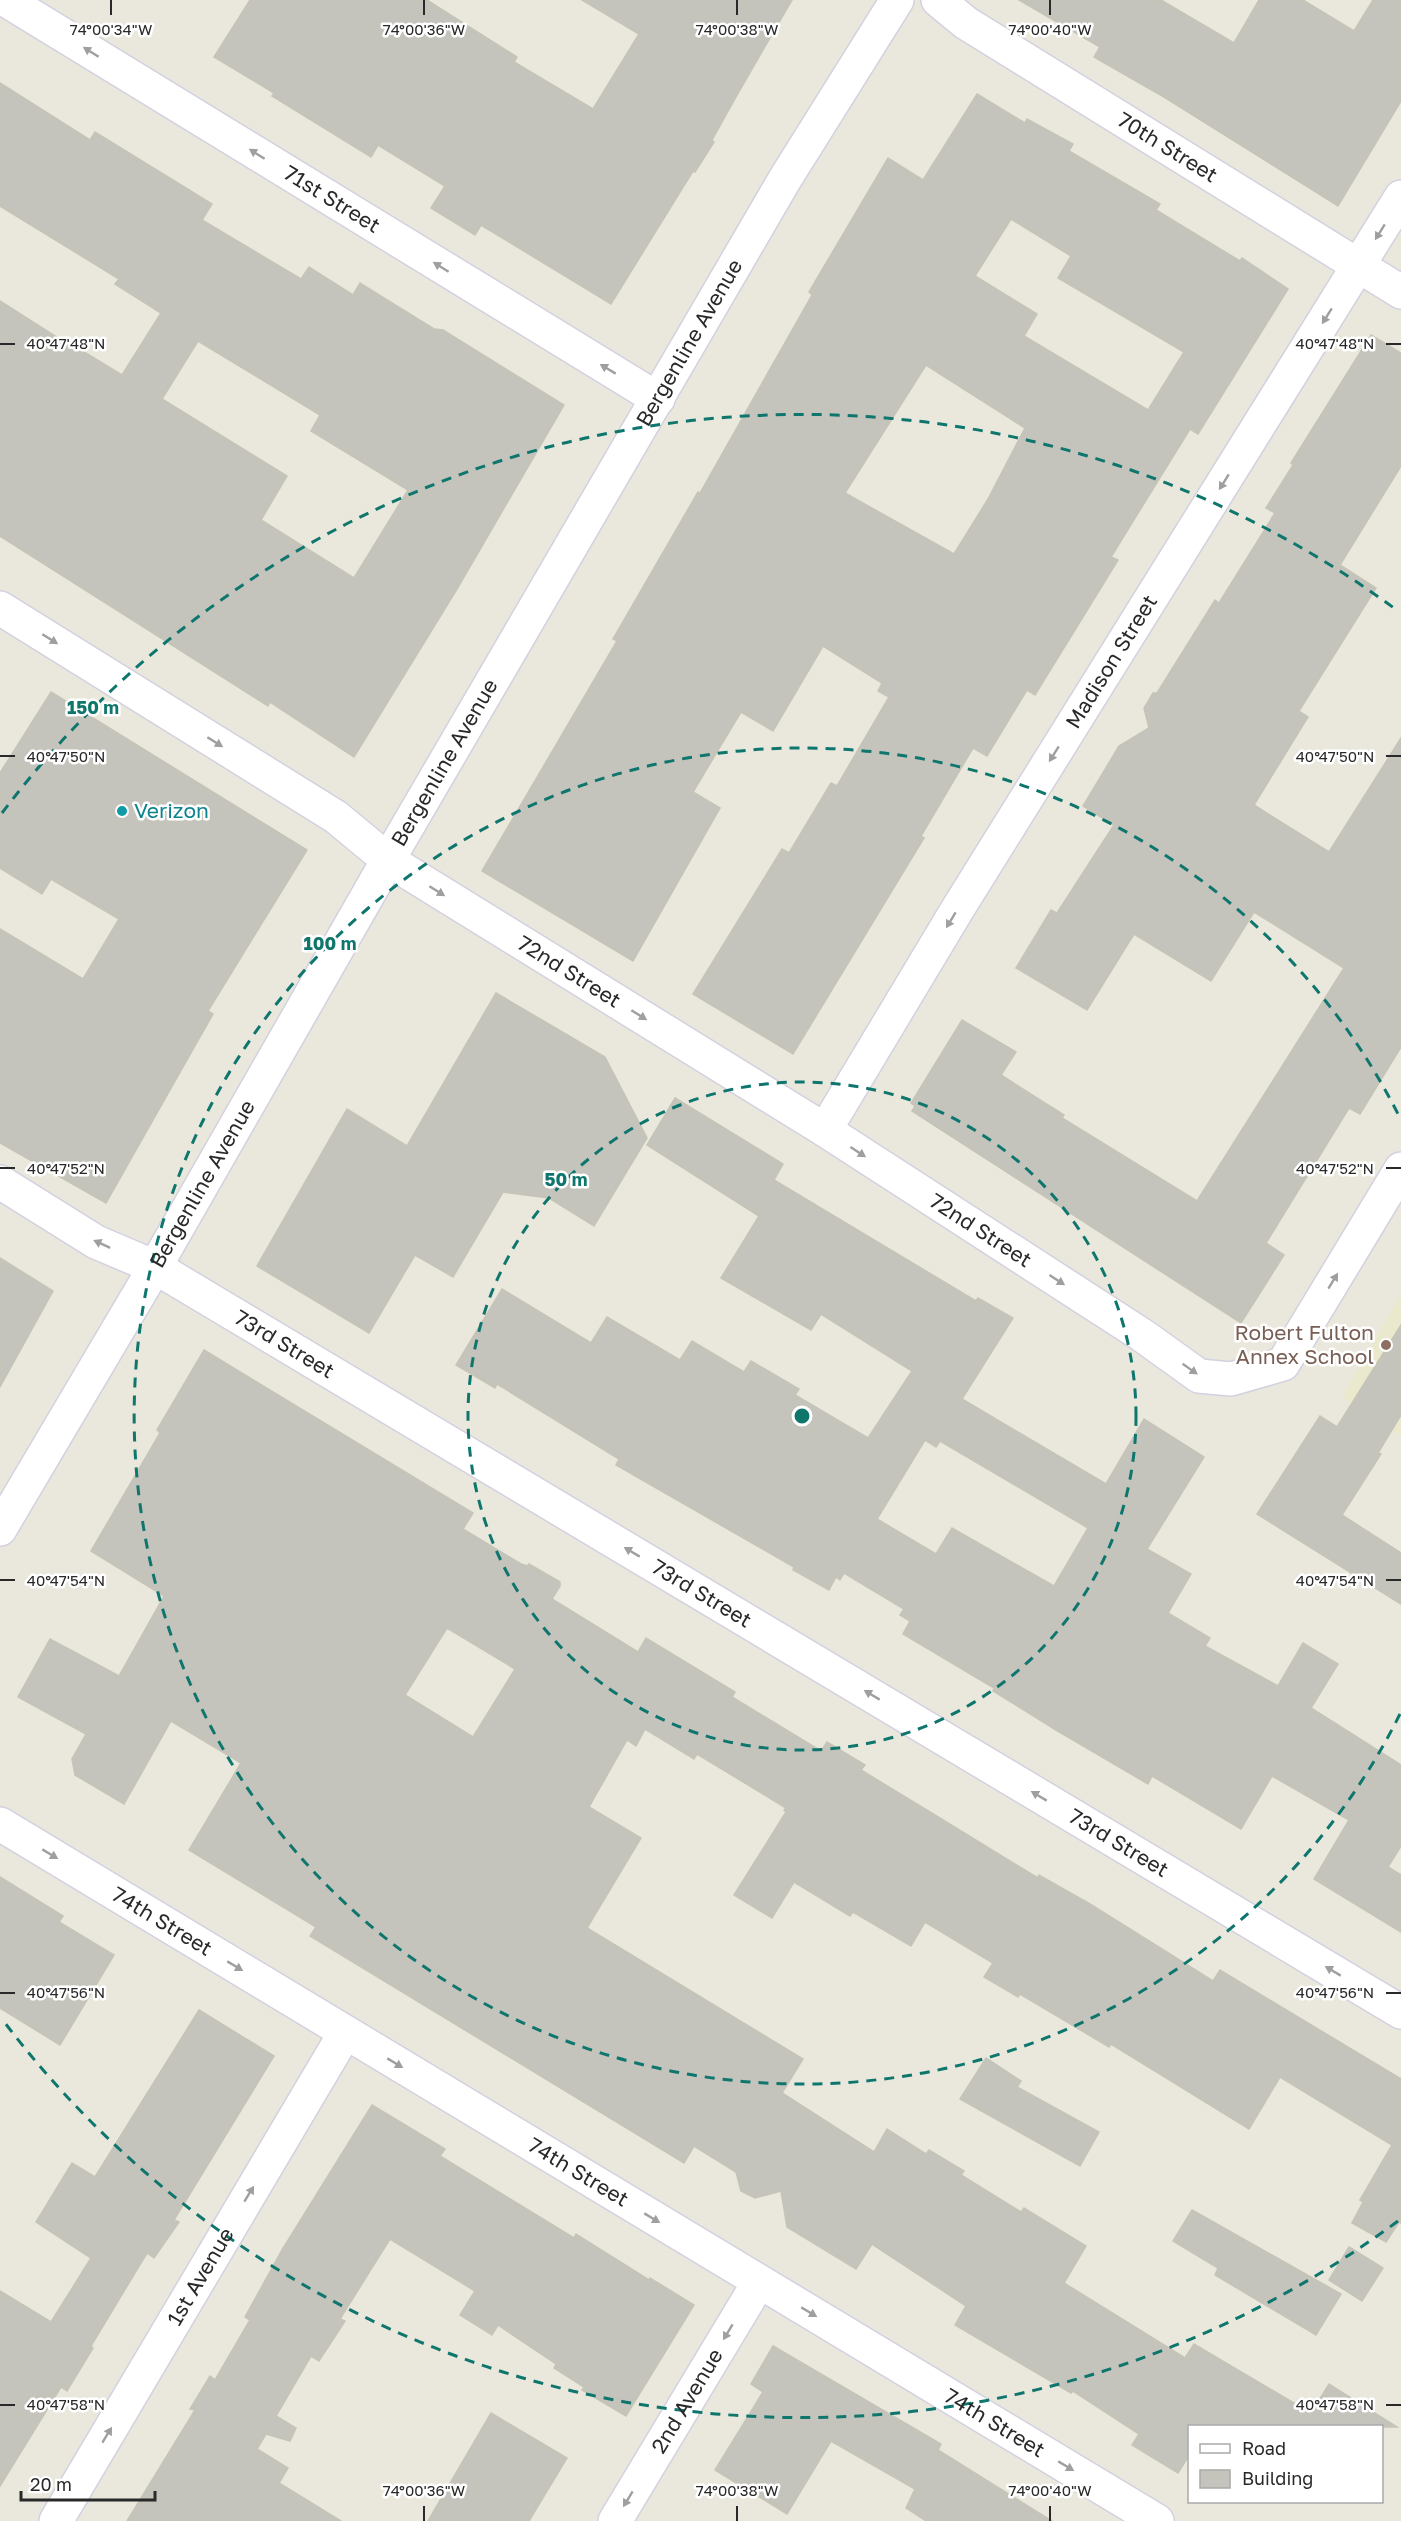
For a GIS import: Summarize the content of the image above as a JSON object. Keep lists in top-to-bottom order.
{
  "streets": {
    "street": [
      "70th Street",
      "71st Street",
      "Bergenline Avenue",
      "Madison Street",
      "72nd Street",
      "73rd Street",
      "74th Street",
      "1st Avenue",
      "2nd Avenue"
    ]
  },
  "crossings": [
    ["70th Street", "Madison Street"],
    ["71st Street", "Bergenline Avenue"],
    ["Bergenline Avenue", "72nd Street"],
    ["Bergenline Avenue", "73rd Street"],
    ["Madison Street", "72nd Street"],
    ["74th Street", "1st Avenue"],
    ["74th Street", "2nd Avenue"]
  ],
  "one_way": [
    "71st Street",
    "Madison Street",
    "72nd Street",
    "73rd Street",
    "74th Street",
    "1st Avenue",
    "2nd Avenue"
  ],
  "places": ["Verizon", "Robert Fulton Annex School"],
  "legend": ["Road", "Building"],
  "scale_bar": "20 m",
  "coordinates": [
    "74°00'34\"W",
    "74°00'36\"W",
    "74°00'38\"W",
    "74°00'40\"W",
    "40°47'48\"N",
    "40°47'50\"N",
    "40°47'52\"N",
    "40°47'54\"N",
    "40°47'56\"N",
    "40°47'58\"N"
  ],
  "rings": ["150 m", "100 m", "50 m"]
}
